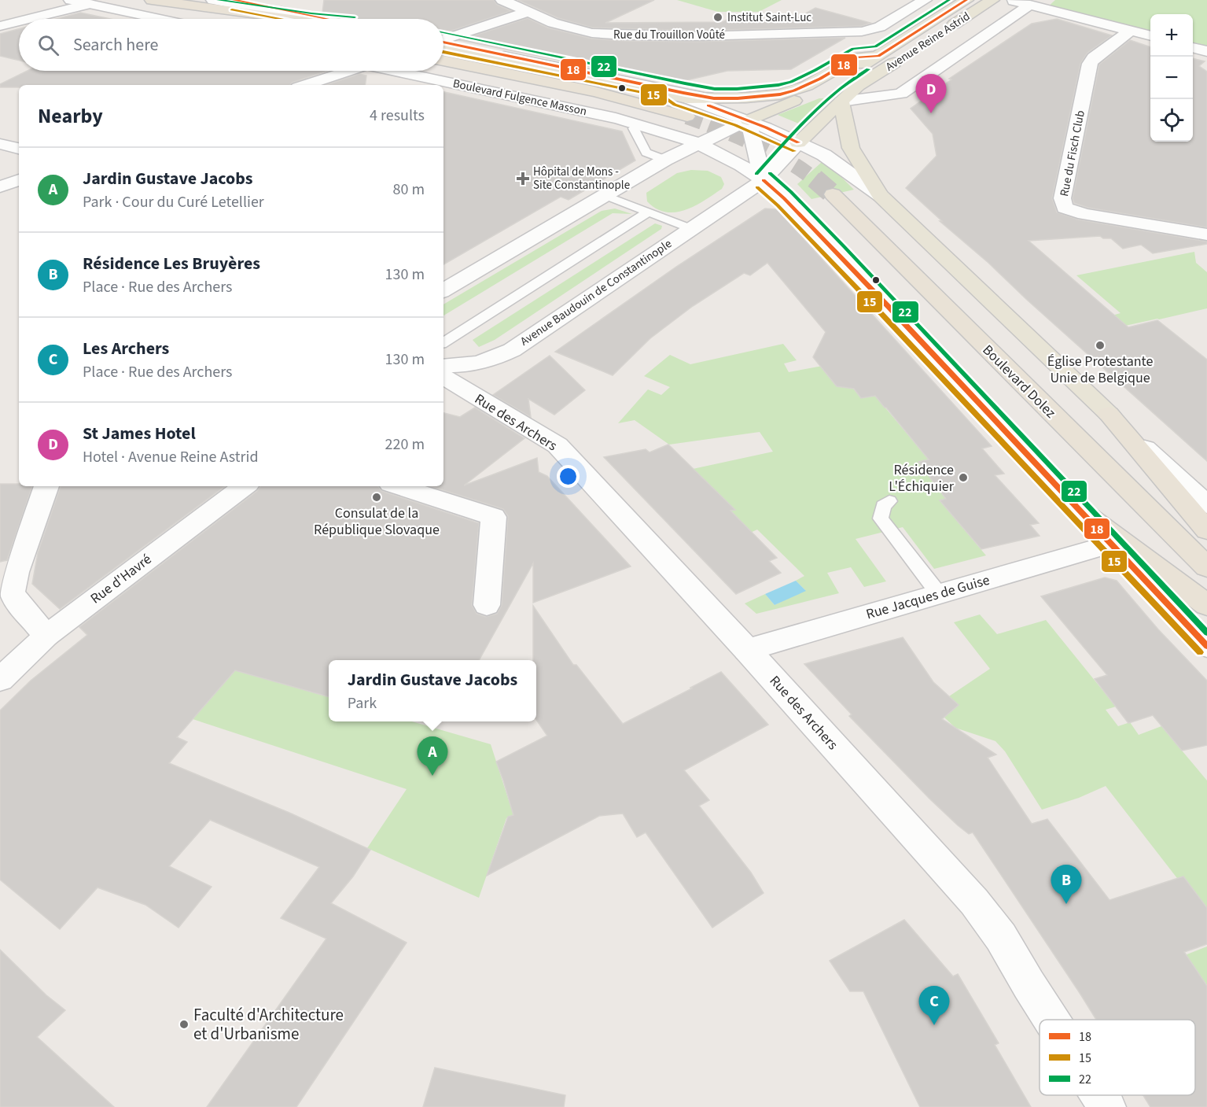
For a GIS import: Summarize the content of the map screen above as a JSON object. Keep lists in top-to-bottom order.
{
  "streets": {
    "highway": ["Boulevard Fulgence Masson", "Boulevard Dolez"],
    "main road": ["Avenue Reine Astrid"],
    "street": [
      "Rue du Trouillon Voûté",
      "Rue du Fisch Club",
      "Avenue Baudouin de Constantinople",
      "Rue des Archers",
      "Rue d'Havré",
      "Rue Jacques de Guise"
    ]
  },
  "crossings": [
    ["Avenue Reine Astrid", "Avenue Baudouin de Constantinople"],
    ["Boulevard Fulgence Masson", "Avenue Baudouin de Constantinople"],
    ["Rue des Archers", "Rue Jacques de Guise"]
  ],
  "places": {
    "other": [
      "Institut Saint-Luc",
      "Église Protestante Unie de Belgique",
      "Résidence L'Échiquier",
      "Consulat de la République Slovaque",
      "Faculté d'Architecture et d'Urbanisme"
    ],
    "health": ["Hôpital de Mons - Site Constantinople"]
  },
  "lines": ["transit line 18", "transit line 22", "transit line 15"],
  "legend": ["18", "15", "22"],
  "page": {
    "map_buttons": ["+", "−"],
    "search": "Search here",
    "pins": [
      "D",
      "A",
      "B",
      "C"
    ],
    "heading": ["Nearby", "4 results"],
    "list": [
      {
        "mark": "A",
        "name": "Jardin Gustave Jacobs",
        "note": "Park · Cour du Curé Letellier",
        "value": "80 m"
      },
      {
        "mark": "B",
        "name": "Résidence Les Bruyères",
        "note": "Place · Rue des Archers",
        "value": "130 m"
      },
      {
        "mark": "C",
        "name": "Les Archers",
        "note": "Place · Rue des Archers",
        "value": "130 m"
      },
      {
        "mark": "D",
        "name": "St James Hotel",
        "note": "Hotel · Avenue Reine Astrid",
        "value": "220 m"
      }
    ],
    "popup": ["Jardin Gustave Jacobs", "Park"]
  }
}
